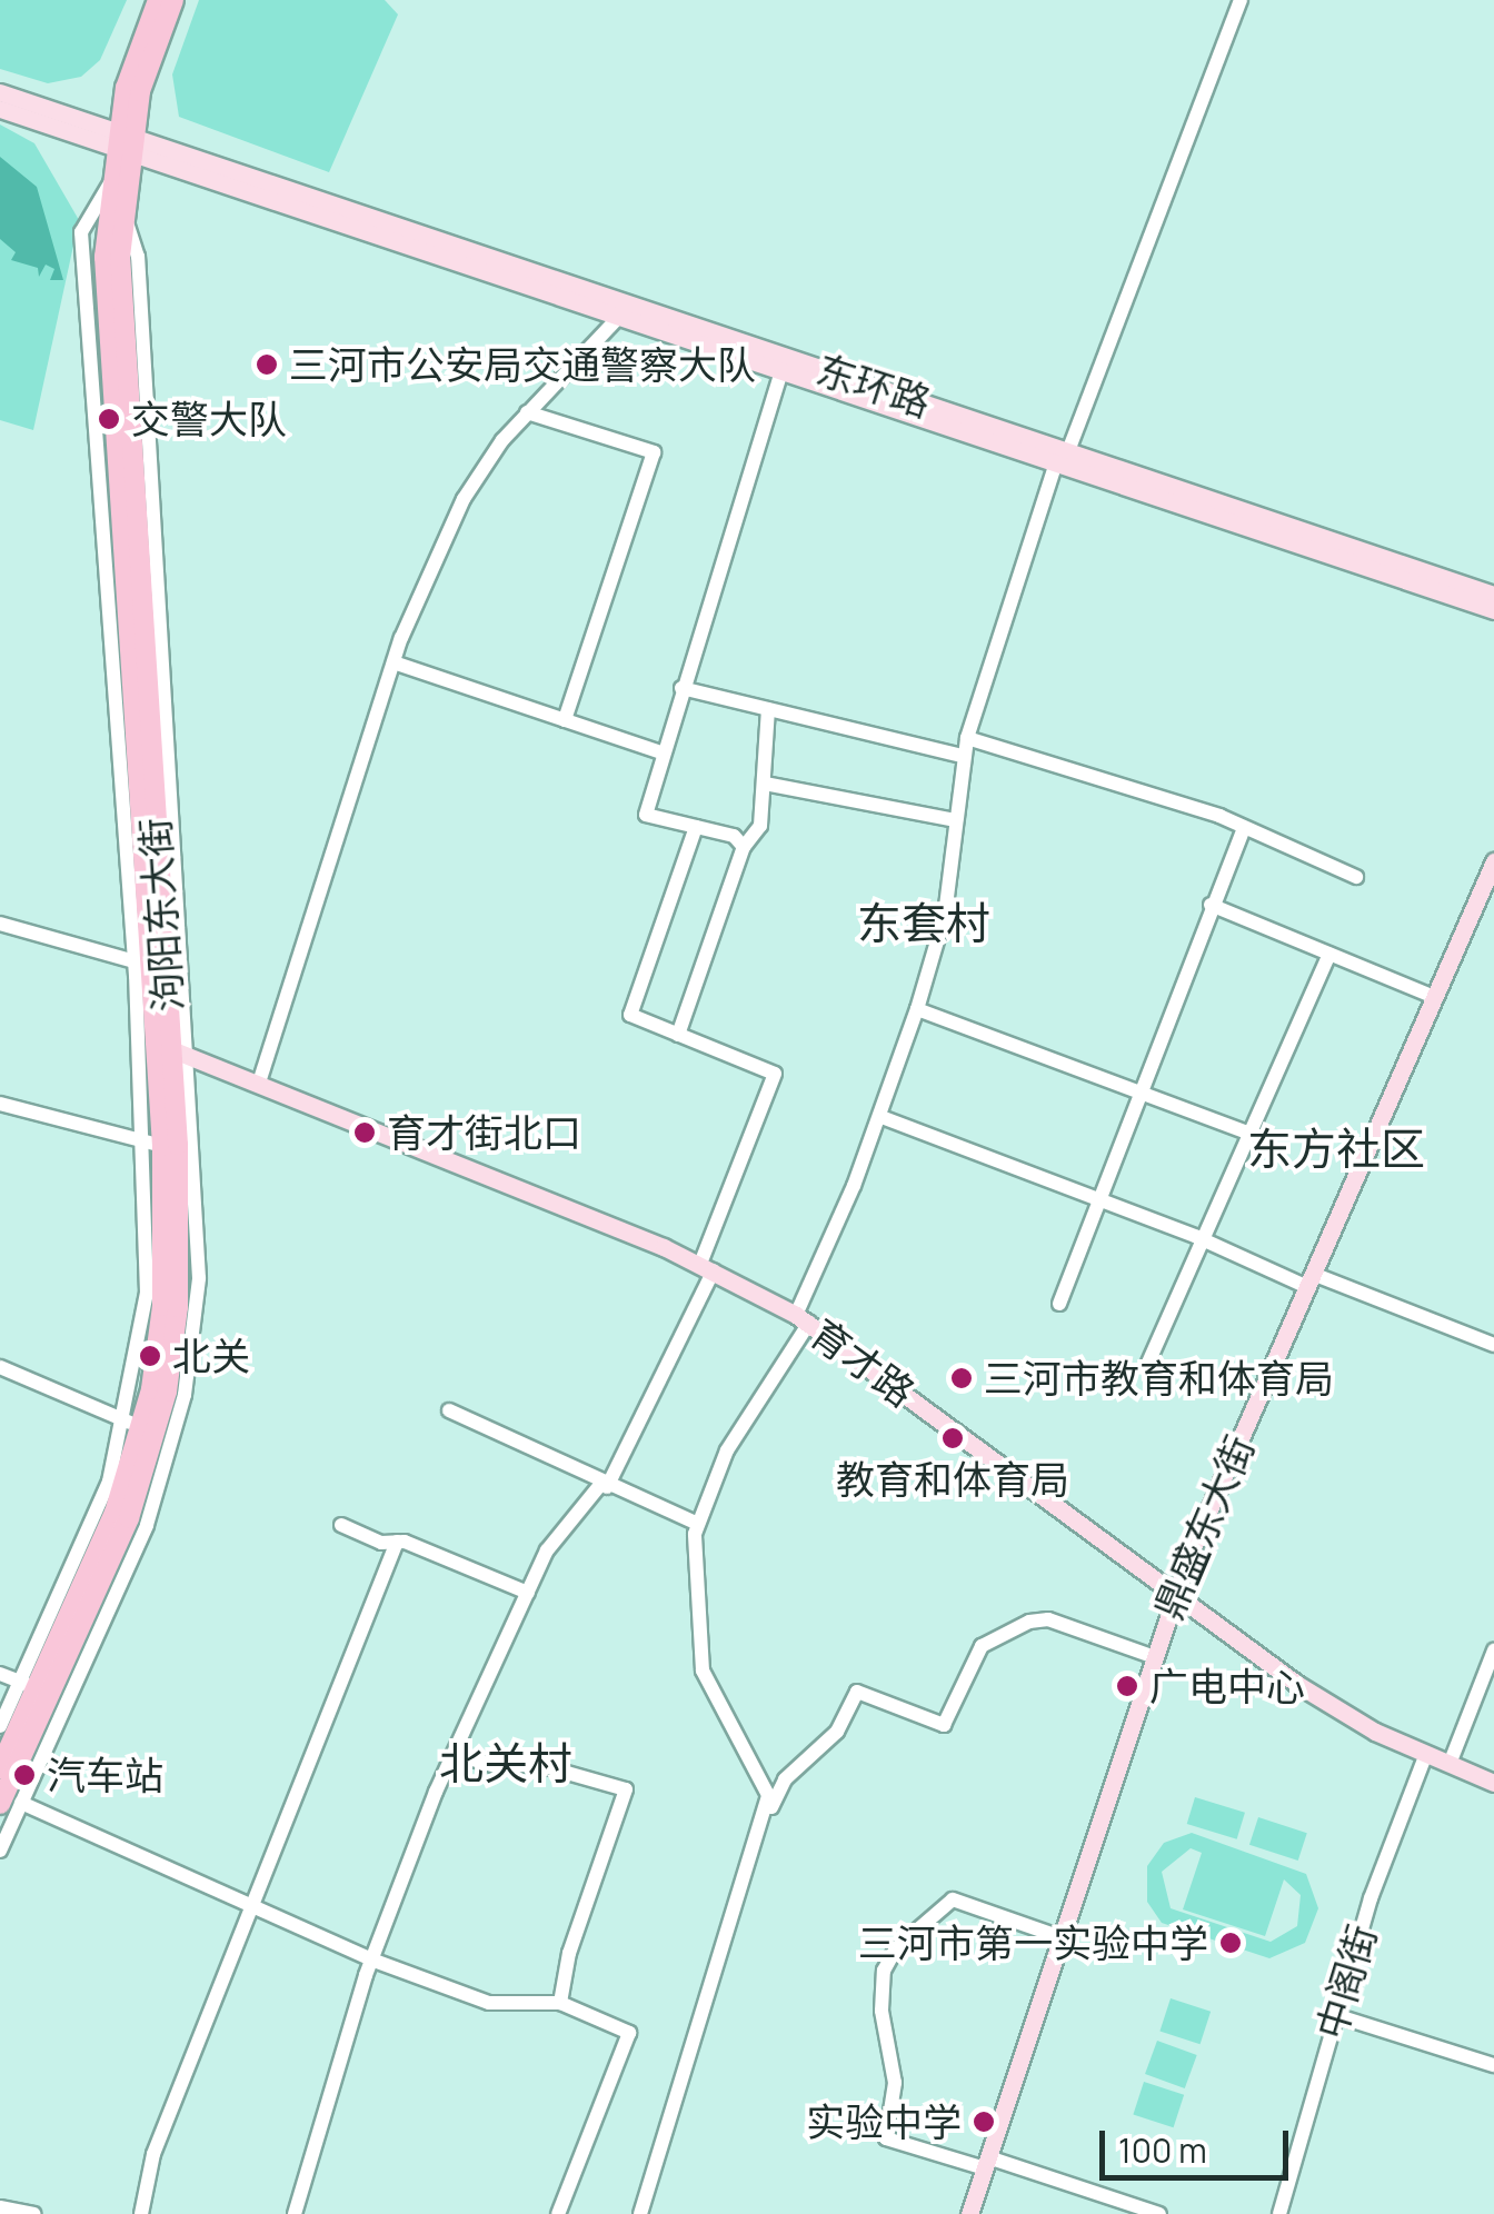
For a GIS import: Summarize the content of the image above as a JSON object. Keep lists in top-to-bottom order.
{
  "streets": {
    "highway": ["泃阳东大街"],
    "main road": ["东环路", "育才路", "鼎盛东大街"],
    "street": ["中阁街"]
  },
  "crossings": [
    ["东环路", "泃阳东大街"],
    ["泃阳东大街", "育才路"],
    ["育才路", "鼎盛东大街"],
    ["育才路", "中阁街"]
  ],
  "districts": ["东套村", "东方社区", "北关村"],
  "places": [
    "三河市公安局交通警察大队",
    "交警大队",
    "育才街北口",
    "北关",
    "三河市教育和体育局",
    "教育和体育局",
    "广电中心",
    "汽车站",
    "三河市第一实验中学",
    "实验中学"
  ],
  "scale_bar": "100 m"
}
